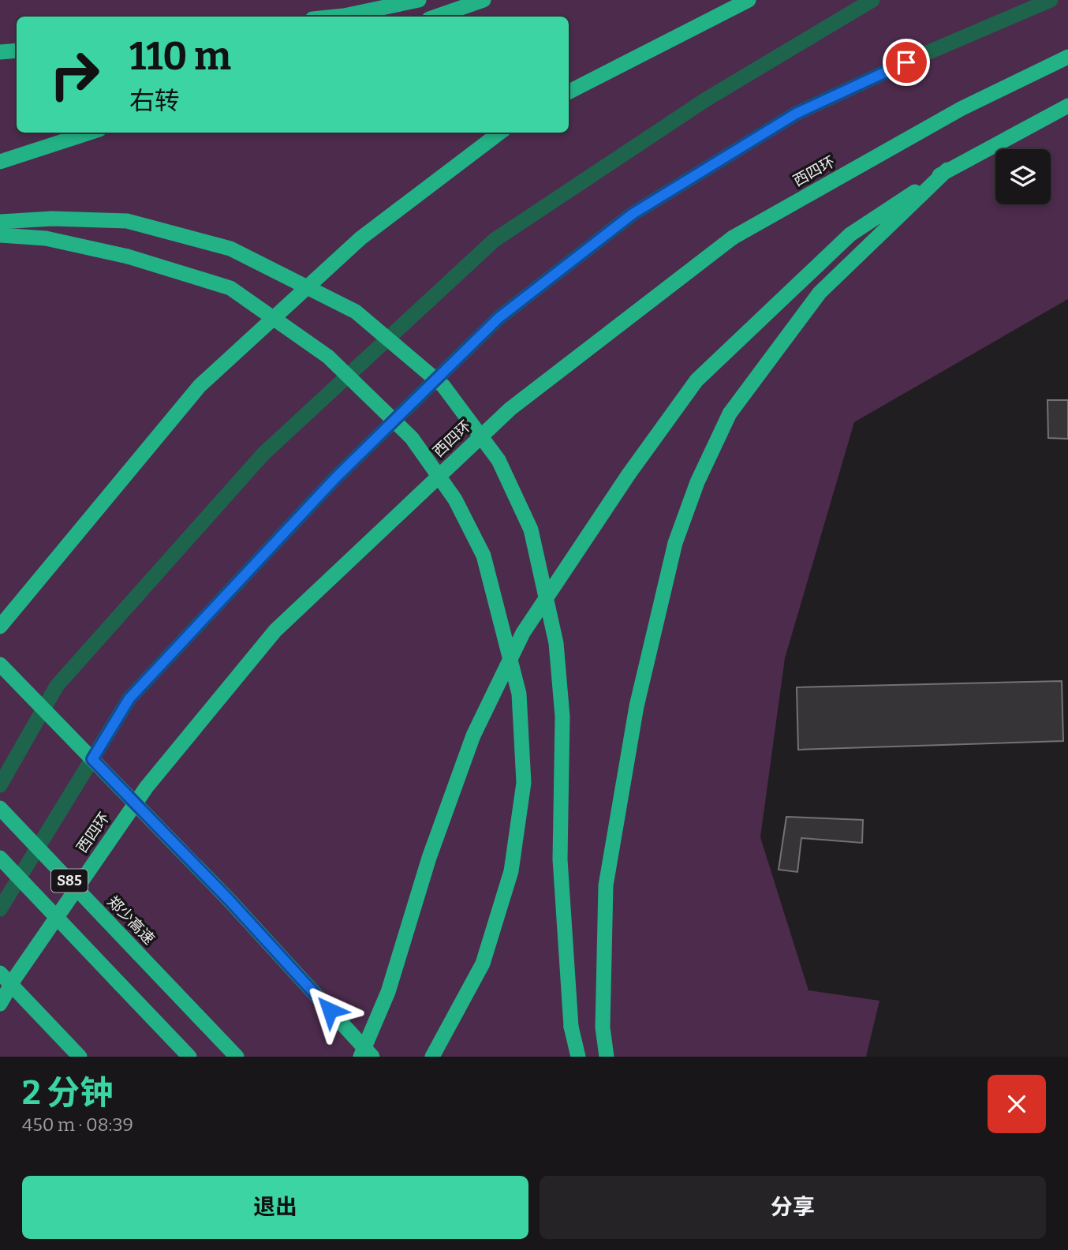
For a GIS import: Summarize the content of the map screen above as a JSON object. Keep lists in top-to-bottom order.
{
  "streets": {
    "highway": ["西四环", "S85", "郑少高速"]
  },
  "page": {
    "turn": ["110 m", "右转"],
    "heading": ["2 分钟", "450 m · 08:39"],
    "buttons": ["退出", "分享"]
  }
}
